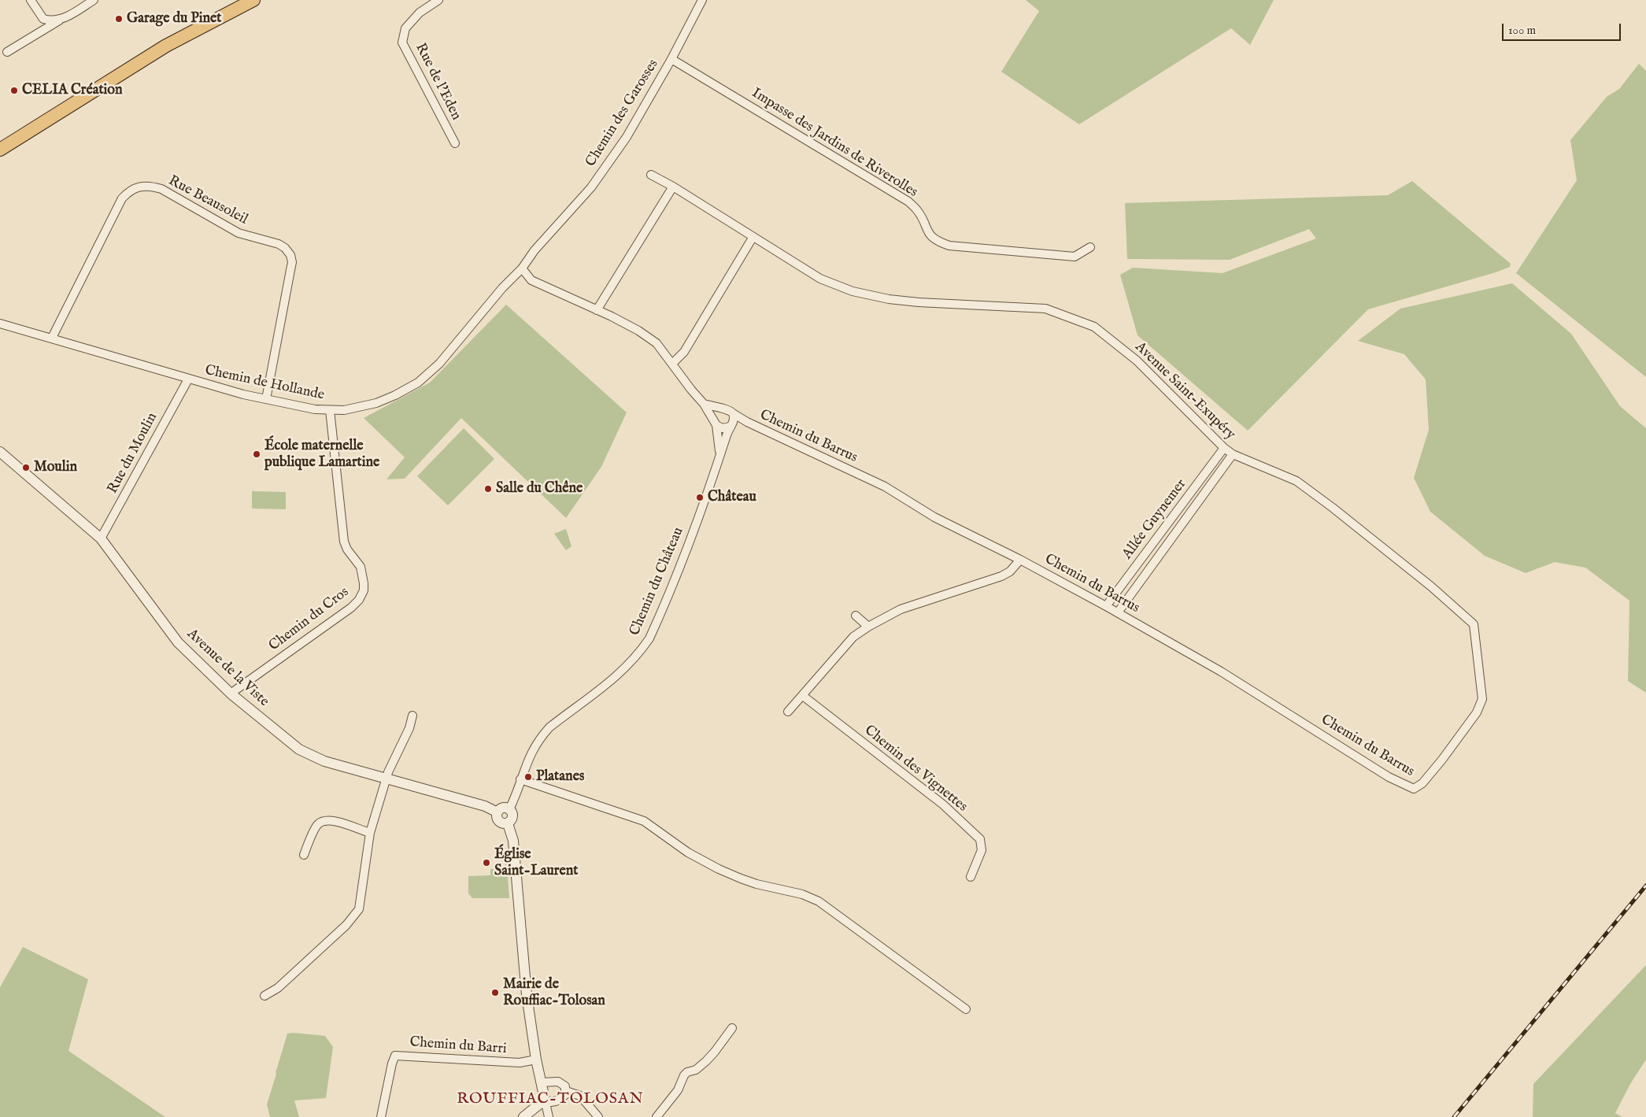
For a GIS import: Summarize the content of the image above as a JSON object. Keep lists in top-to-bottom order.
{
  "streets": {
    "street": [
      "Rue de l'Eden",
      "Chemin des Garosses",
      "Impasse des Jardins de Riverolles",
      "Rue Beausoleil",
      "Chemin de Hollande",
      "Avenue Saint-Exupéry",
      "Chemin du Barrus",
      "Rue du Moulin",
      "Allée Guynemer",
      "Chemin du Château",
      "Chemin du Cros",
      "Avenue de la Viste",
      "Chemin des Vignettes",
      "Chemin du Barri"
    ]
  },
  "crossings": [
    ["Chemin des Garosses", "Impasse des Jardins de Riverolles"],
    ["Chemin des Garosses", "Chemin de Hollande"],
    ["Chemin des Garosses", "Chemin du Château"],
    ["Rue Beausoleil", "Chemin de Hollande"],
    ["Chemin de Hollande", "Rue du Moulin"],
    ["Chemin de Hollande", "Chemin du Château"],
    ["Chemin de Hollande", "Chemin du Cros"],
    ["Avenue Saint-Exupéry", "Chemin du Barrus"],
    ["Avenue Saint-Exupéry", "Allée Guynemer"],
    ["Chemin du Barrus", "Allée Guynemer"],
    ["Chemin du Barrus", "Chemin du Château"],
    ["Rue du Moulin", "Avenue de la Viste"],
    ["Chemin du Château", "Avenue de la Viste"],
    ["Chemin du Cros", "Avenue de la Viste"]
  ],
  "districts": ["ROUFFIAC-TOLOSAN"],
  "places": [
    "Garage du Pinet",
    "CELIA Création",
    "École maternelle publique Lamartine",
    "Moulin",
    "Salle du Chêne",
    "Château",
    "Platanes",
    "Église Saint-Laurent",
    "Mairie de Rouffiac-Tolosan"
  ],
  "scale_bar": "100 m"
}
